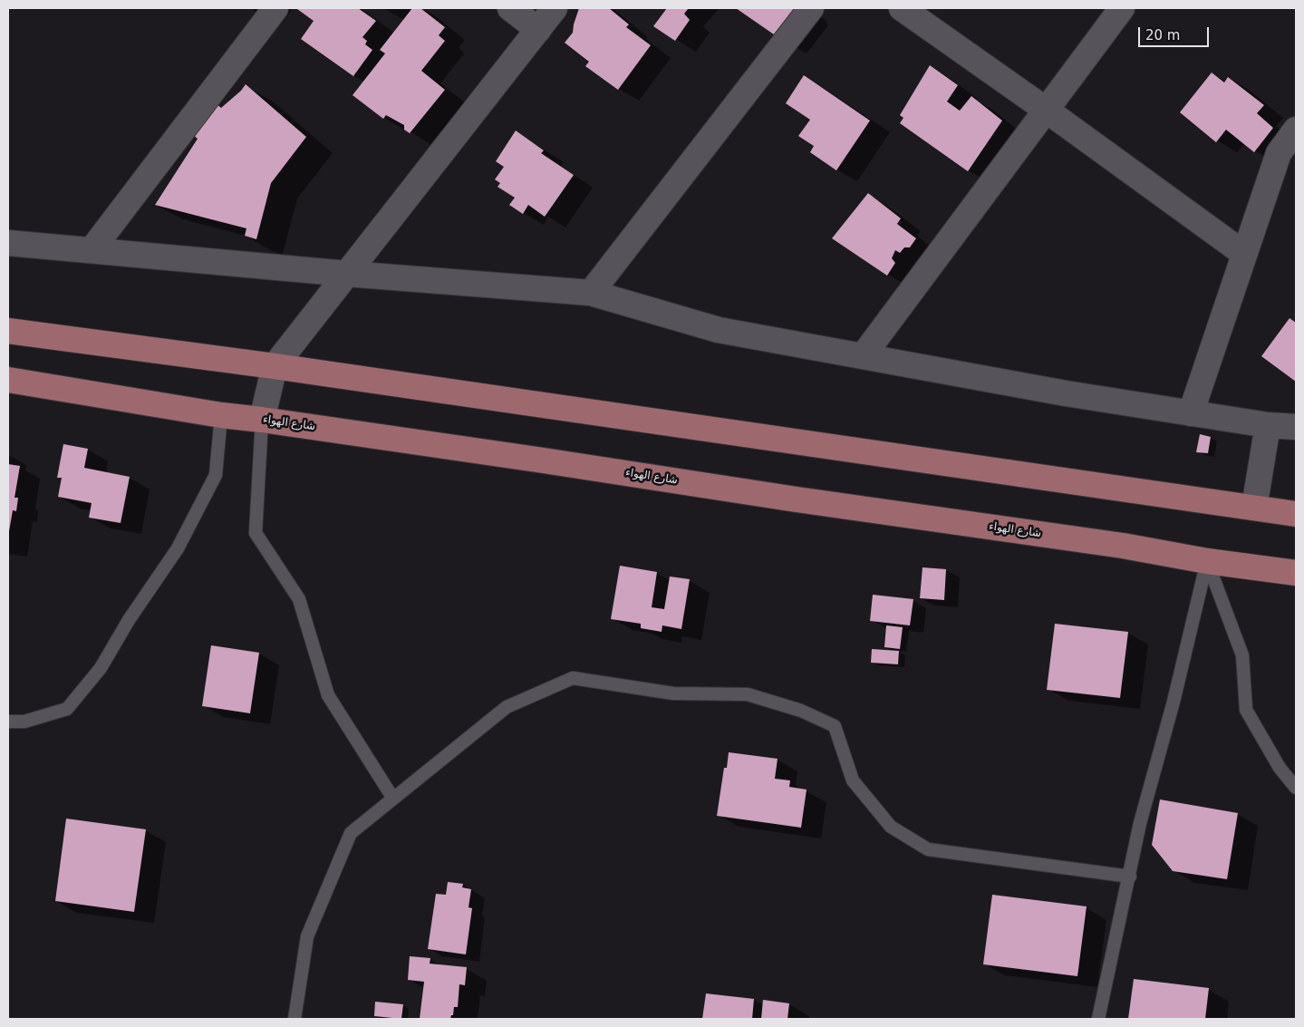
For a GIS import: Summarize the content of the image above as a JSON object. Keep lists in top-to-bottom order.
{
  "streets": {
    "main road": ["شارع الهواء"]
  },
  "scale_bar": "20 m"
}
